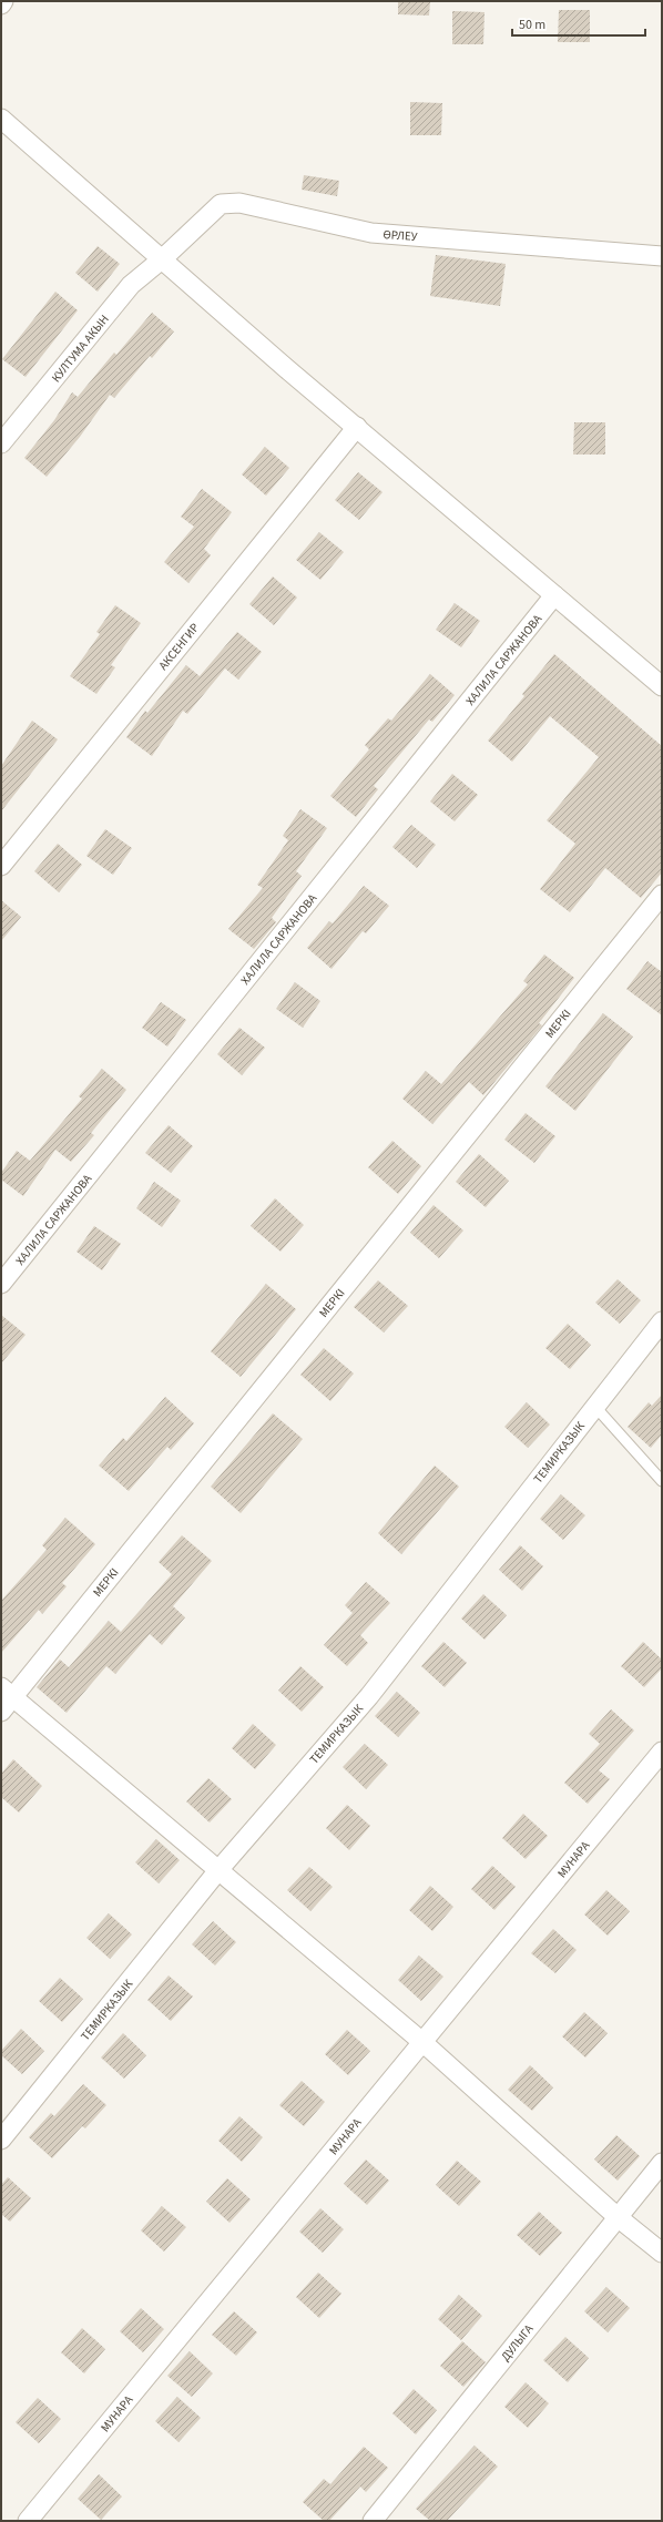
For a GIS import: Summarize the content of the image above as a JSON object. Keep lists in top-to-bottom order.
{
  "streets": {
    "street": [
      "ӨРЛЕУ",
      "КУЛТУМА АКЫН",
      "АКСЕНГИР",
      "ХАЛИЛА САРЖАНОВА",
      "МЕРКІ",
      "ТЕМИРКАЗЫК",
      "МУНАРА",
      "ДУЛЫГА"
    ]
  },
  "crossings": [
    ["ӨРЛЕУ", "КУЛТУМА АКЫН"]
  ],
  "scale_bar": "50 m"
}
